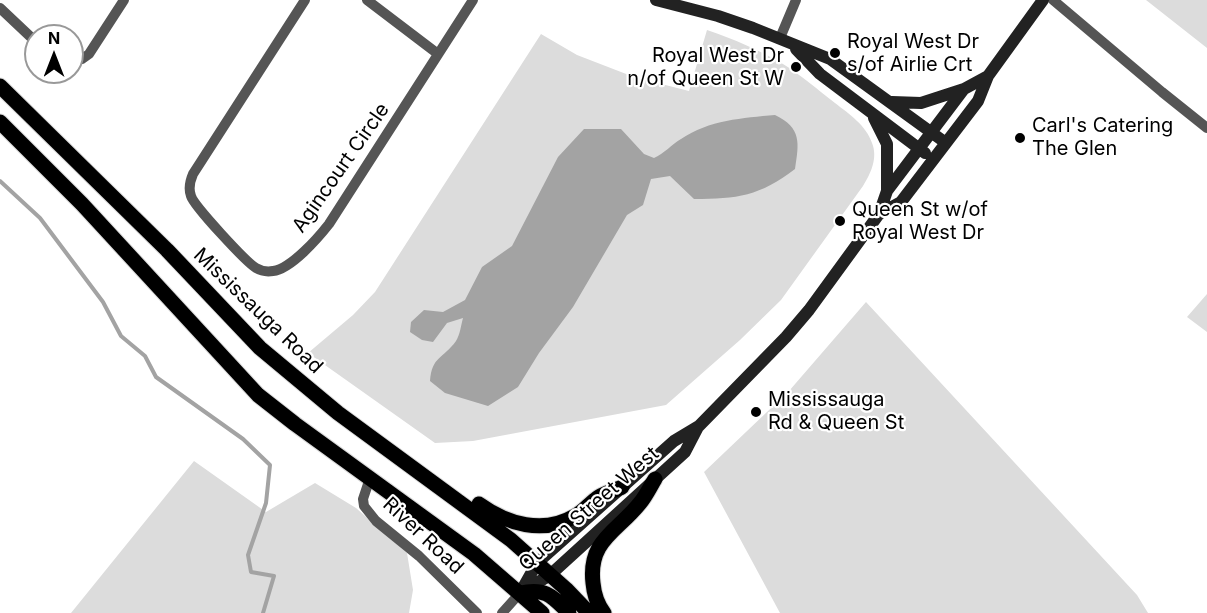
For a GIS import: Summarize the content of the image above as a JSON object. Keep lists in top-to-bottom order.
{
  "streets": {
    "main road": ["Mississauga Road", "Queen Street West"],
    "street": ["Agincourt Circle", "River Road"]
  },
  "crossings": [
    ["Mississauga Road", "Queen Street West"]
  ],
  "places": [
    "Royal West Dr s/of Airlie Crt",
    "Royal West Dr n/of Queen St W",
    "Carl's Catering The Glen",
    "Queen St w/of Royal West Dr",
    "Mississauga Rd & Queen St"
  ],
  "north": "top"
}
